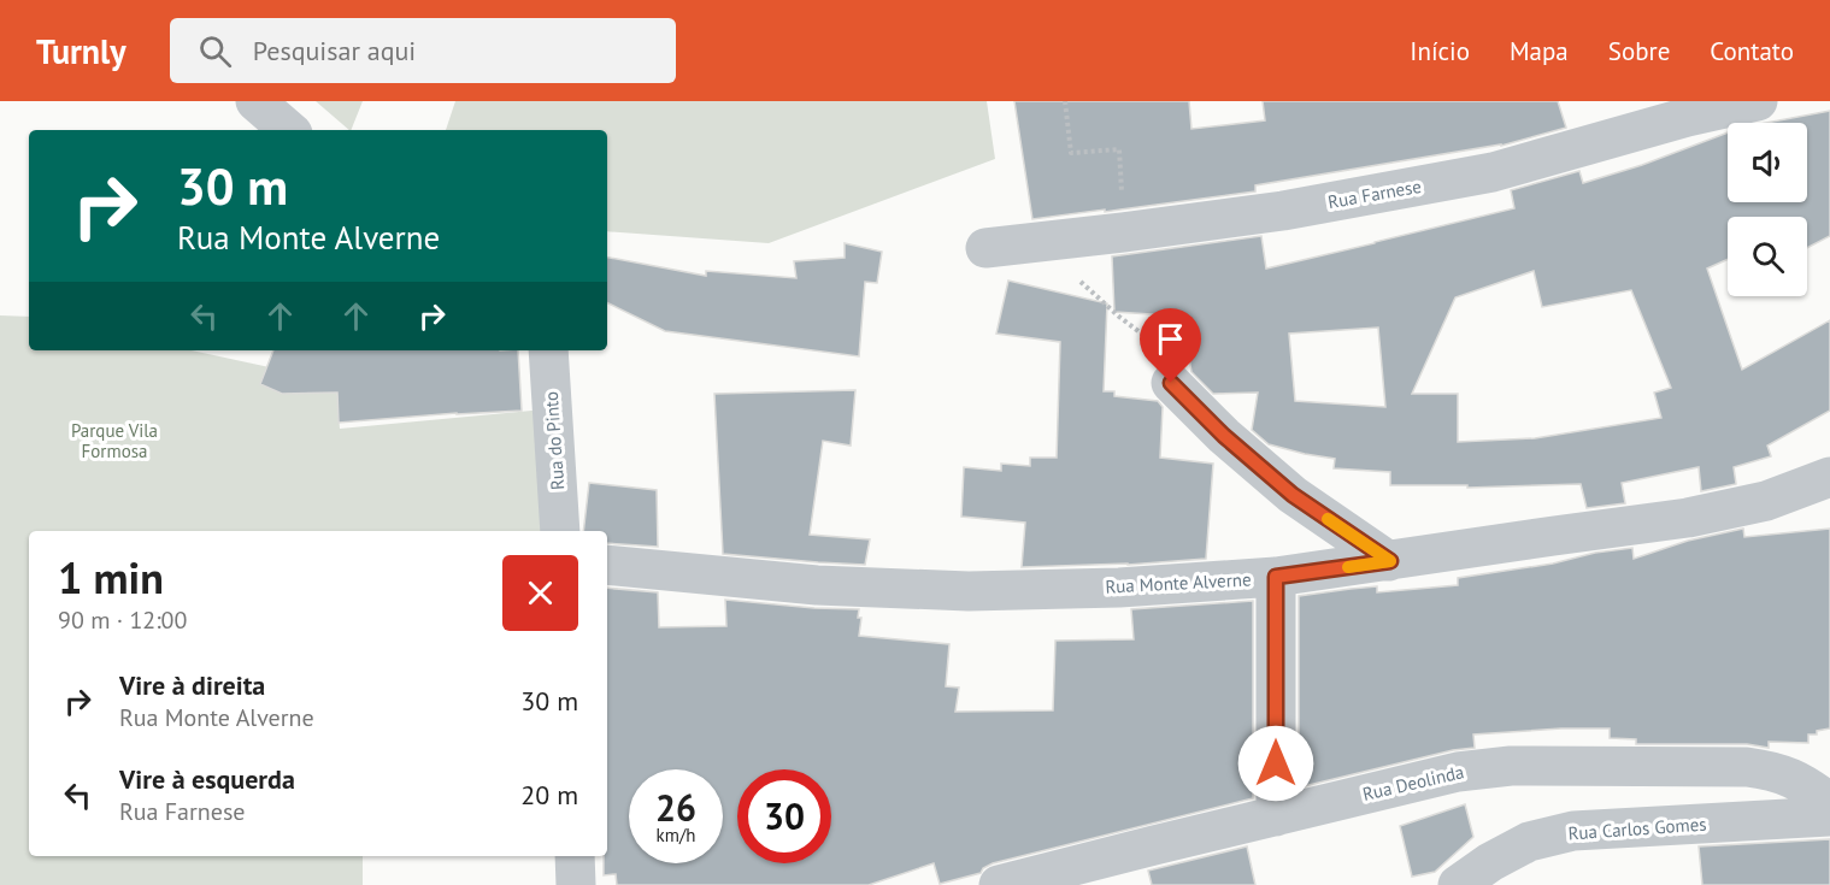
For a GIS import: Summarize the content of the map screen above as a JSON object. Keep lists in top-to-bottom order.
{
  "streets": {
    "street": [
      "Rua Farnese",
      "Rua do Pinto",
      "Rua Monte Alverne",
      "Rua Deolinda",
      "Rua Carlos Gomes"
    ]
  },
  "parks": ["Parque Vila Formosa"],
  "page": {
    "header": "Turnly",
    "search": "Pesquisar aqui",
    "nav": [
      "Início",
      "Mapa",
      "Sobre",
      "Contato"
    ],
    "turn": ["30 m", "Rua Monte Alverne"],
    "heading": ["1 min", "90 m · 12:00"],
    "list": [
      {
        "name": "Vire à direita",
        "note": "Rua Monte Alverne",
        "value": "30 m"
      },
      {
        "name": "Vire à esquerda",
        "note": "Rua Farnese",
        "value": "20 m"
      }
    ],
    "speed": "26 km/h",
    "limit": "30"
  }
}
